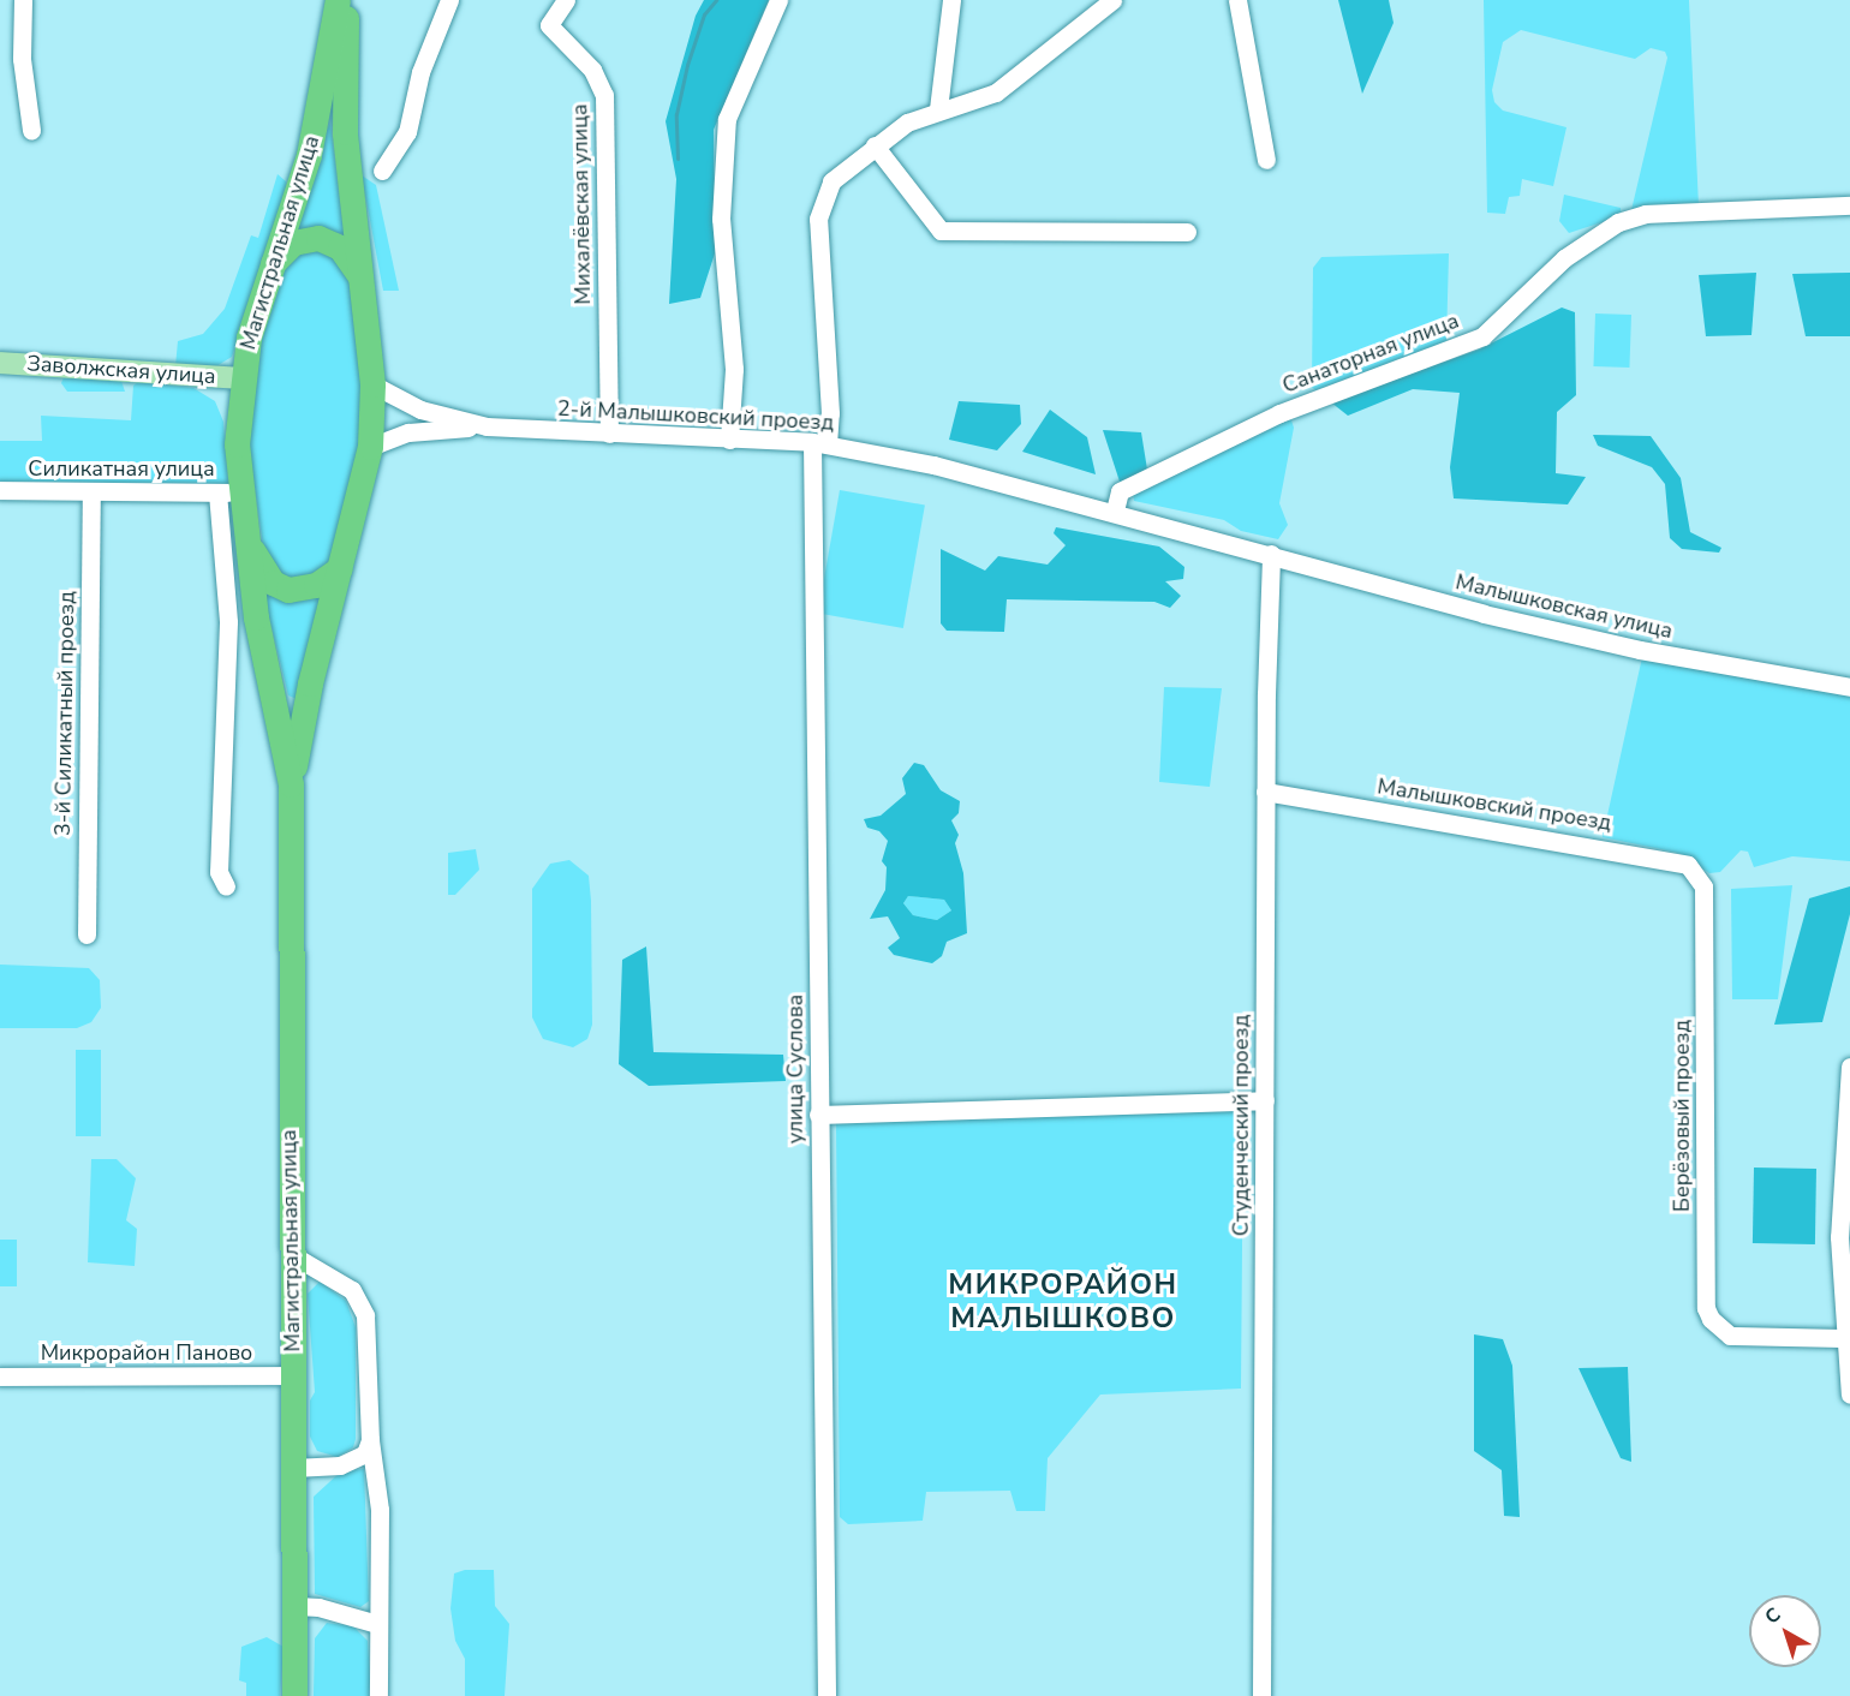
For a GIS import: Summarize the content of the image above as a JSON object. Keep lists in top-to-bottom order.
{
  "streets": {
    "highway": ["Магистральная улица"],
    "main road": ["Заволжская улица"],
    "street": [
      "Михалёвская улица",
      "Санаторная улица",
      "2-й Малышковский проезд",
      "Силикатная улица",
      "Малышковская улица",
      "3-й Силикатный проезд",
      "Малышковский проезд",
      "улица Суслова",
      "Берёзовый проезд",
      "Студенческий проезд",
      "Микрорайон Паново"
    ]
  },
  "crossings": [
    ["Михалёвская улица", "2-й Малышковский проезд"],
    ["Магистральная улица", "Заволжская улица"],
    ["Магистральная улица", "2-й Малышковский проезд"],
    ["Магистральная улица", "Силикатная улица"],
    ["Магистральная улица", "Микрорайон Паново"],
    ["Санаторная улица", "2-й Малышковский проезд"],
    ["2-й Малышковский проезд", "Малышковская улица"],
    ["2-й Малышковский проезд", "улица Суслова"],
    ["2-й Малышковский проезд", "Студенческий проезд"],
    ["Силикатная улица", "3-й Силикатный проезд"],
    ["Малышковская улица", "Студенческий проезд"],
    ["Малышковский проезд", "Берёзовый проезд"],
    ["Малышковский проезд", "Студенческий проезд"]
  ],
  "districts": ["МИКРОРАЙОН МАЛЫШКОВО"],
  "north": "top left"
}
